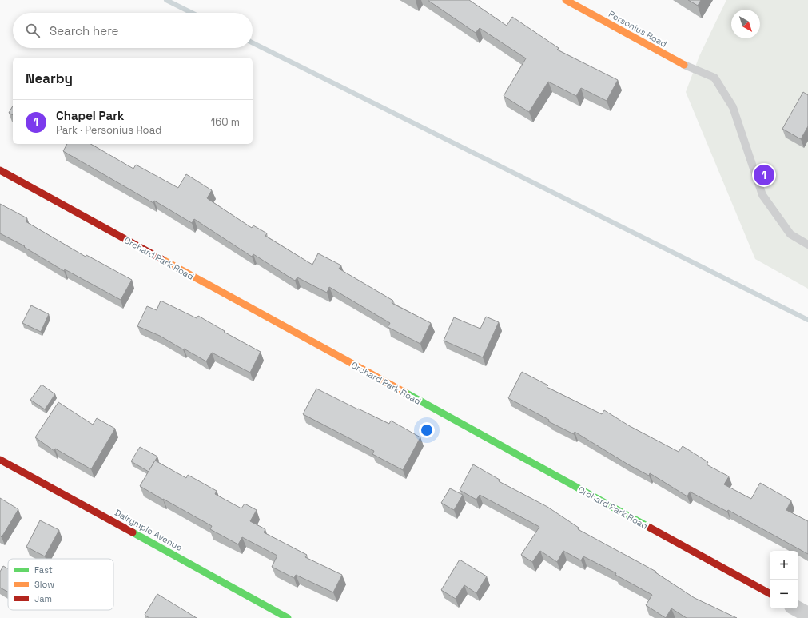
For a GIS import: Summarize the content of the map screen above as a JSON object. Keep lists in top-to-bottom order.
{
  "streets": {
    "street": ["Personius Road", "Orchard Park Road", "Dalrymple Avenue"]
  },
  "legend": ["Fast", "Slow", "Jam"],
  "north": "bottom right",
  "page": {
    "search": "Search here",
    "heading": "Nearby",
    "list": [
      {
        "mark": "1",
        "name": "Chapel Park",
        "note": "Park · Personius Road",
        "value": "160 m"
      }
    ],
    "pins": "1",
    "map_buttons": ["+", "−"]
  }
}
